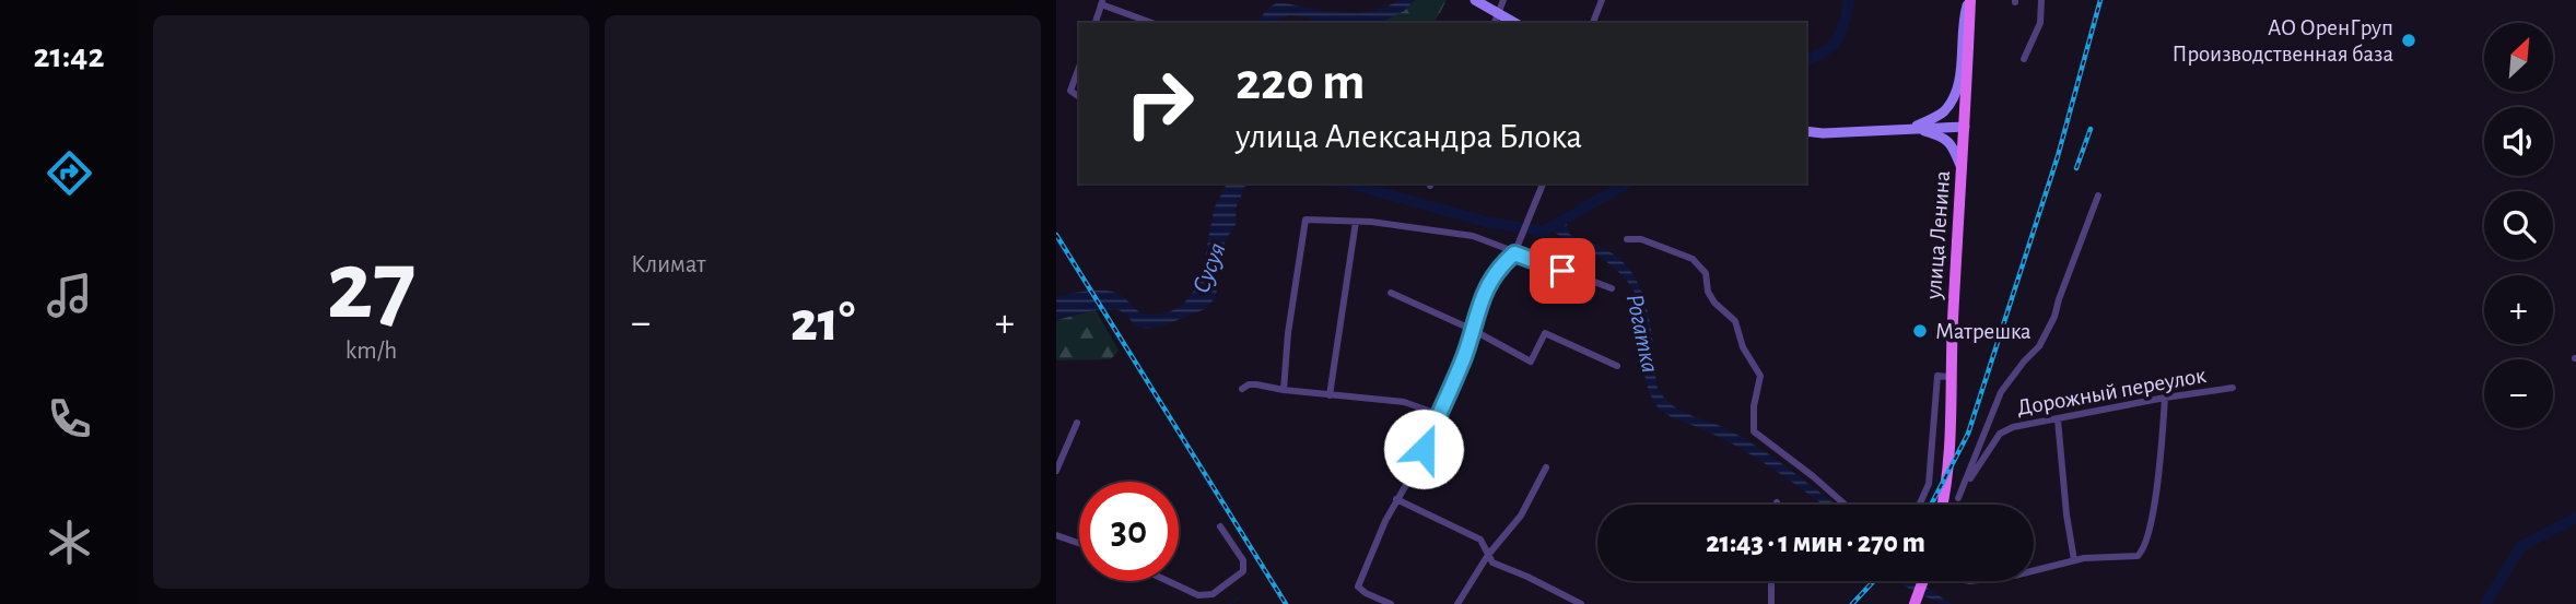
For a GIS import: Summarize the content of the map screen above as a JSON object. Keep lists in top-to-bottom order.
{
  "streets": {
    "main road": ["улица Ленина"],
    "street": ["Дорожный переулок"]
  },
  "water": ["Сусуя", "Рогатка"],
  "places": ["АО ОренГруп Производственная база", "Матрешка"],
  "north": "top right",
  "page": {
    "tabs": "21:42",
    "tile": [
      ["27", "km/h"],
      "Климат"
    ],
    "map_buttons": ["+", "−"],
    "turn": ["220 m", "улица Александра Блока"],
    "heat": ["−", "21°", "+"],
    "limit": "30",
    "trip": "21:43 · 1 мин · 270 m"
  }
}
